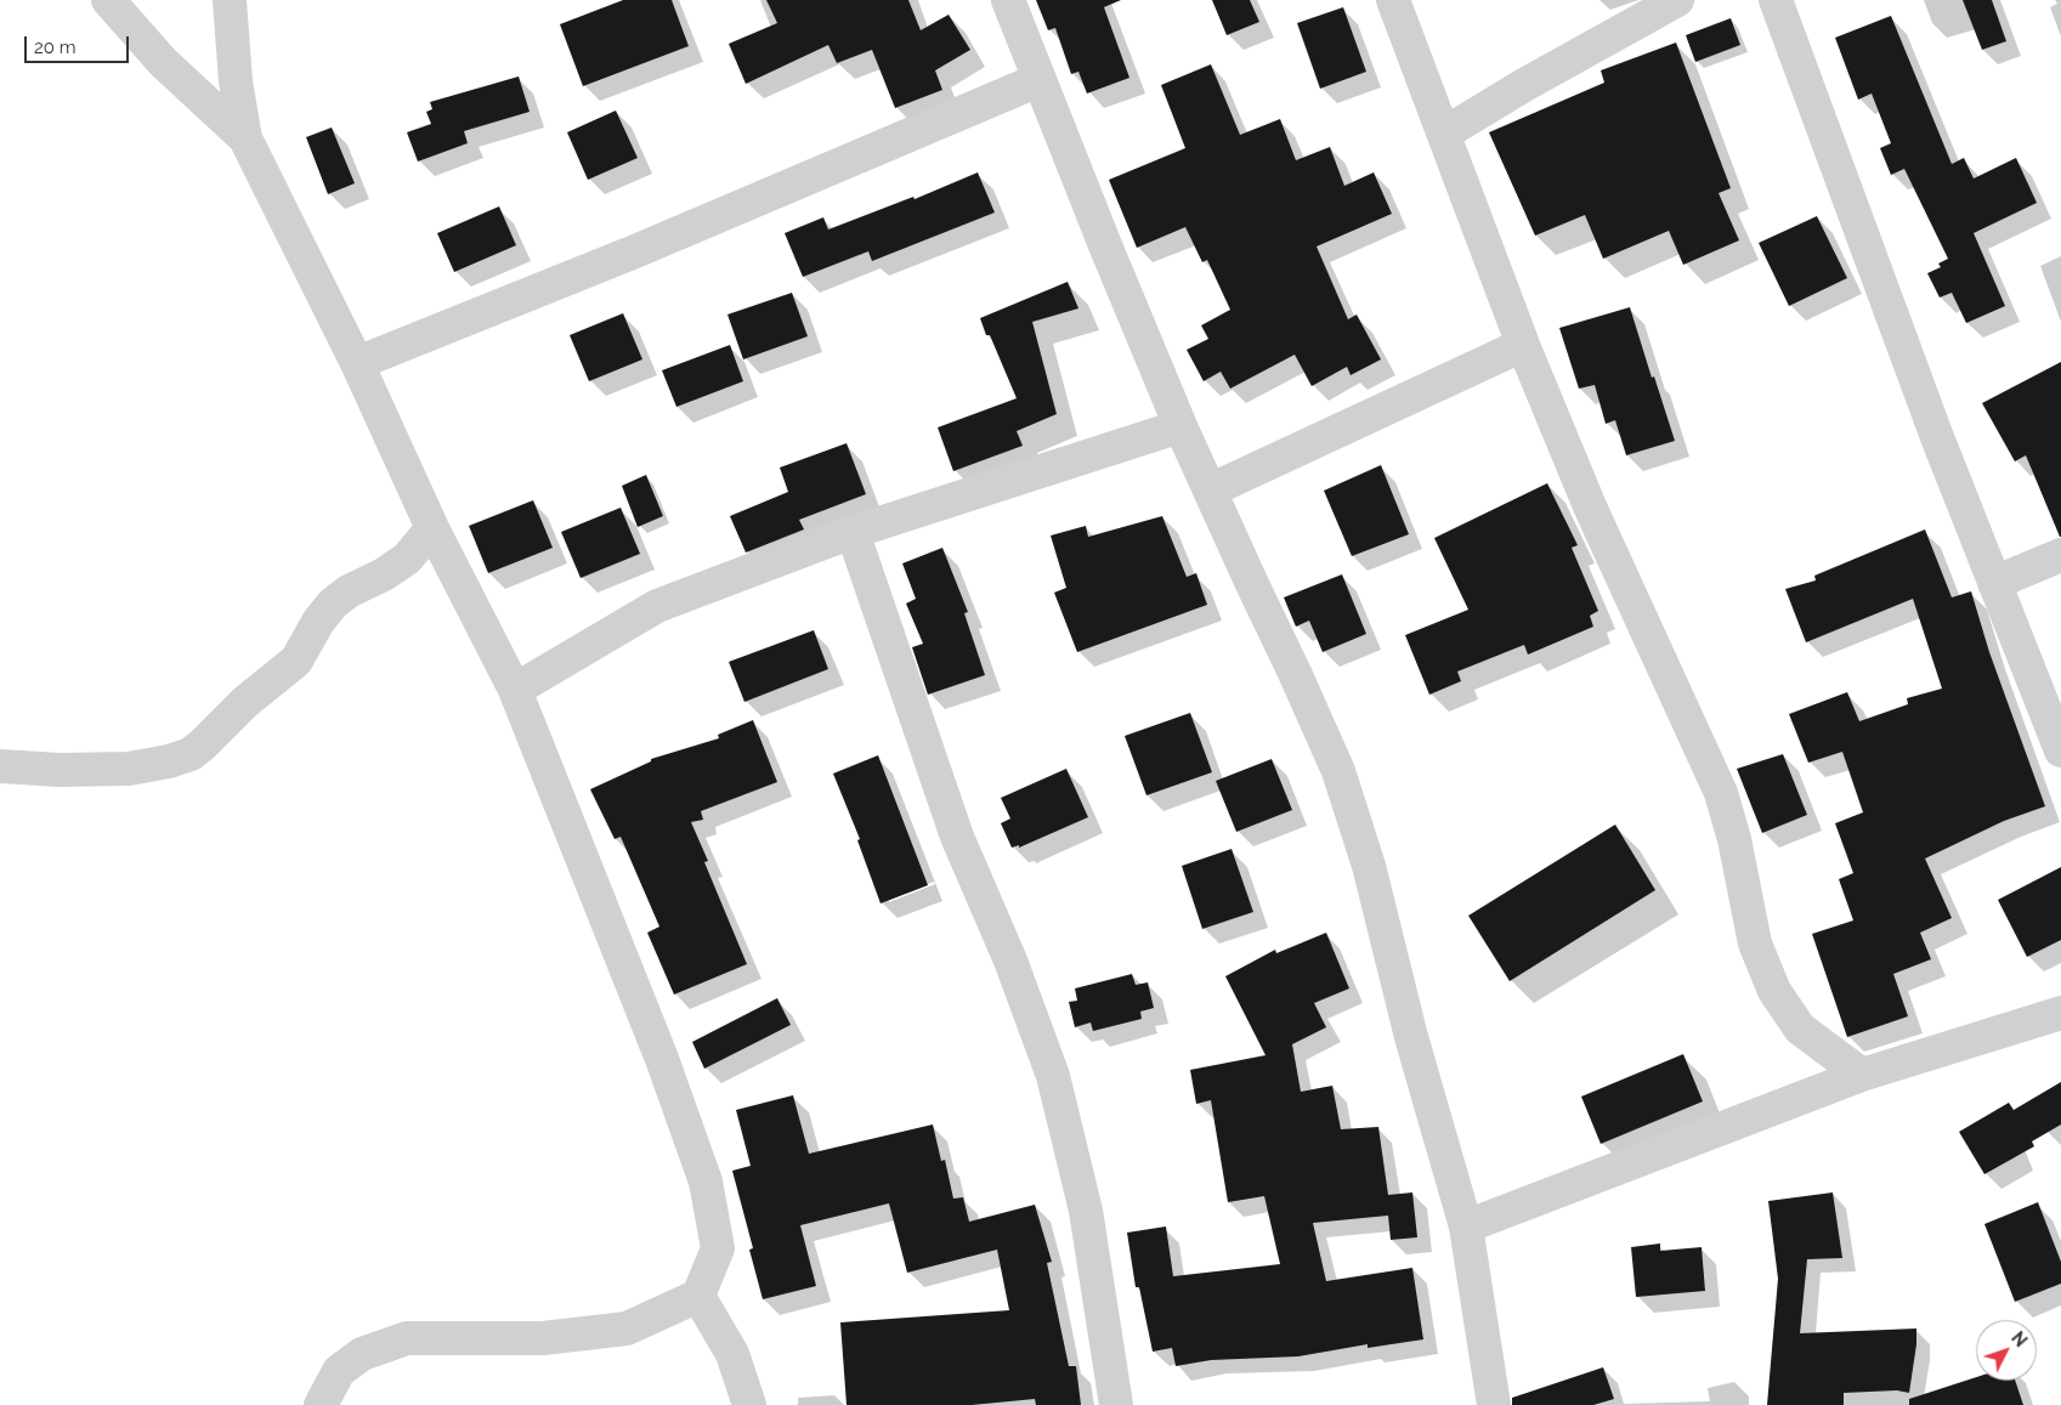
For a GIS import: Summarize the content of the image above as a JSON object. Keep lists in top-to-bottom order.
{
  "scale_bar": "20 m",
  "north": "top right"
}
